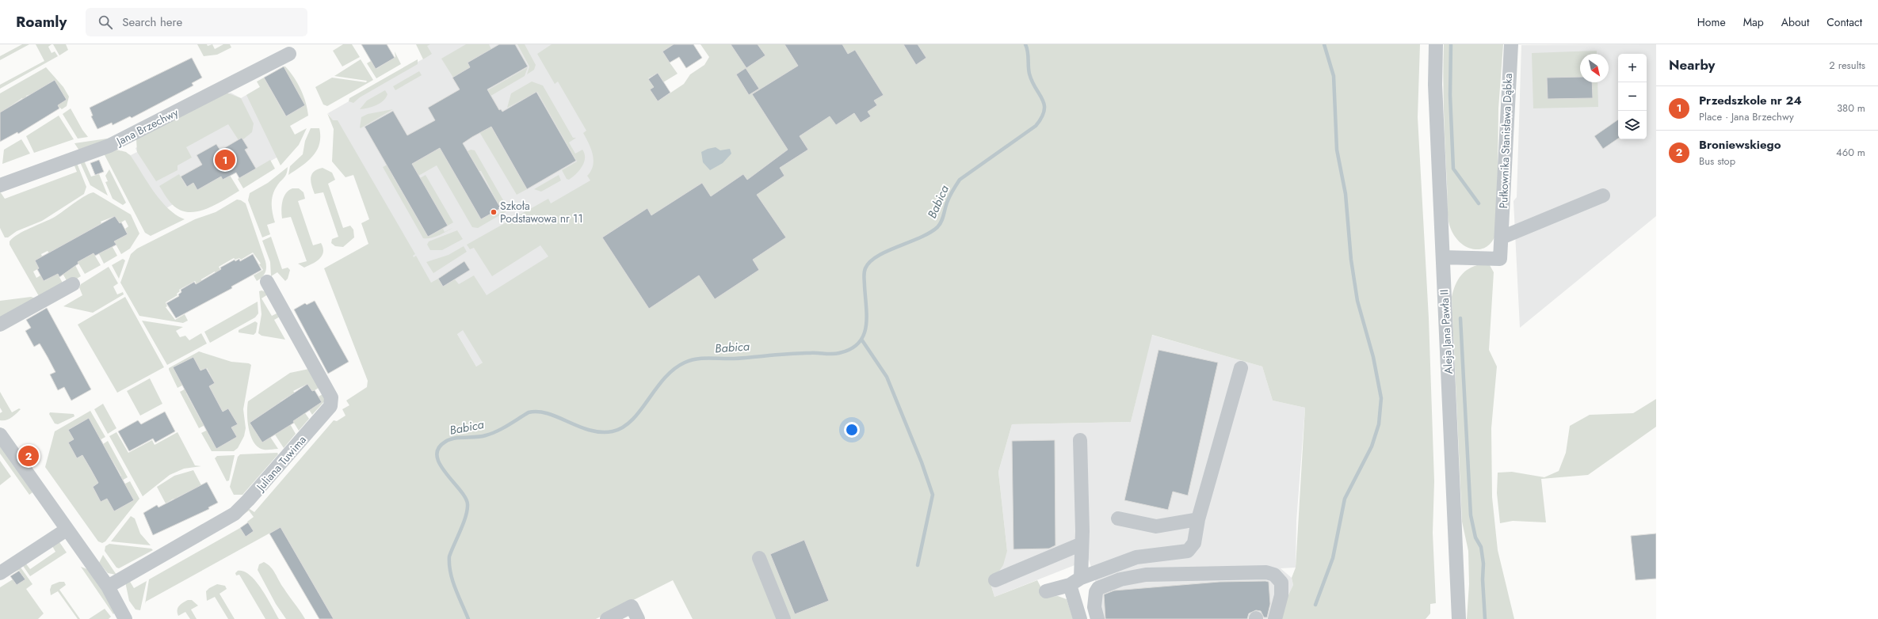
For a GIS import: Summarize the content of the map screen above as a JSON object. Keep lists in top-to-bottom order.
{
  "streets": {
    "street": [
      "Jana Brzechwy",
      "Pułkownika Stanisława Dąbka",
      "Aleja Jana Pawła II",
      "Juliana Tuwima"
    ]
  },
  "crossings": [
    ["Pułkownika Stanisława Dąbka", "Aleja Jana Pawła II"]
  ],
  "water": ["Babica"],
  "places": ["Szkoła Podstawowa nr 11"],
  "north": "bottom right",
  "page": {
    "header": "Roamly",
    "search": "Search here",
    "nav": [
      "Home",
      "Map",
      "About",
      "Contact"
    ],
    "heading": ["Nearby", "2 results"],
    "map_buttons": ["+", "−"],
    "list": [
      {
        "mark": "1",
        "name": "Przedszkole nr 24",
        "note": "Place · Jana Brzechwy",
        "value": "380 m"
      },
      {
        "mark": "2",
        "name": "Broniewskiego",
        "note": "Bus stop",
        "value": "460 m"
      }
    ],
    "pins": ["1", "2"]
  }
}
